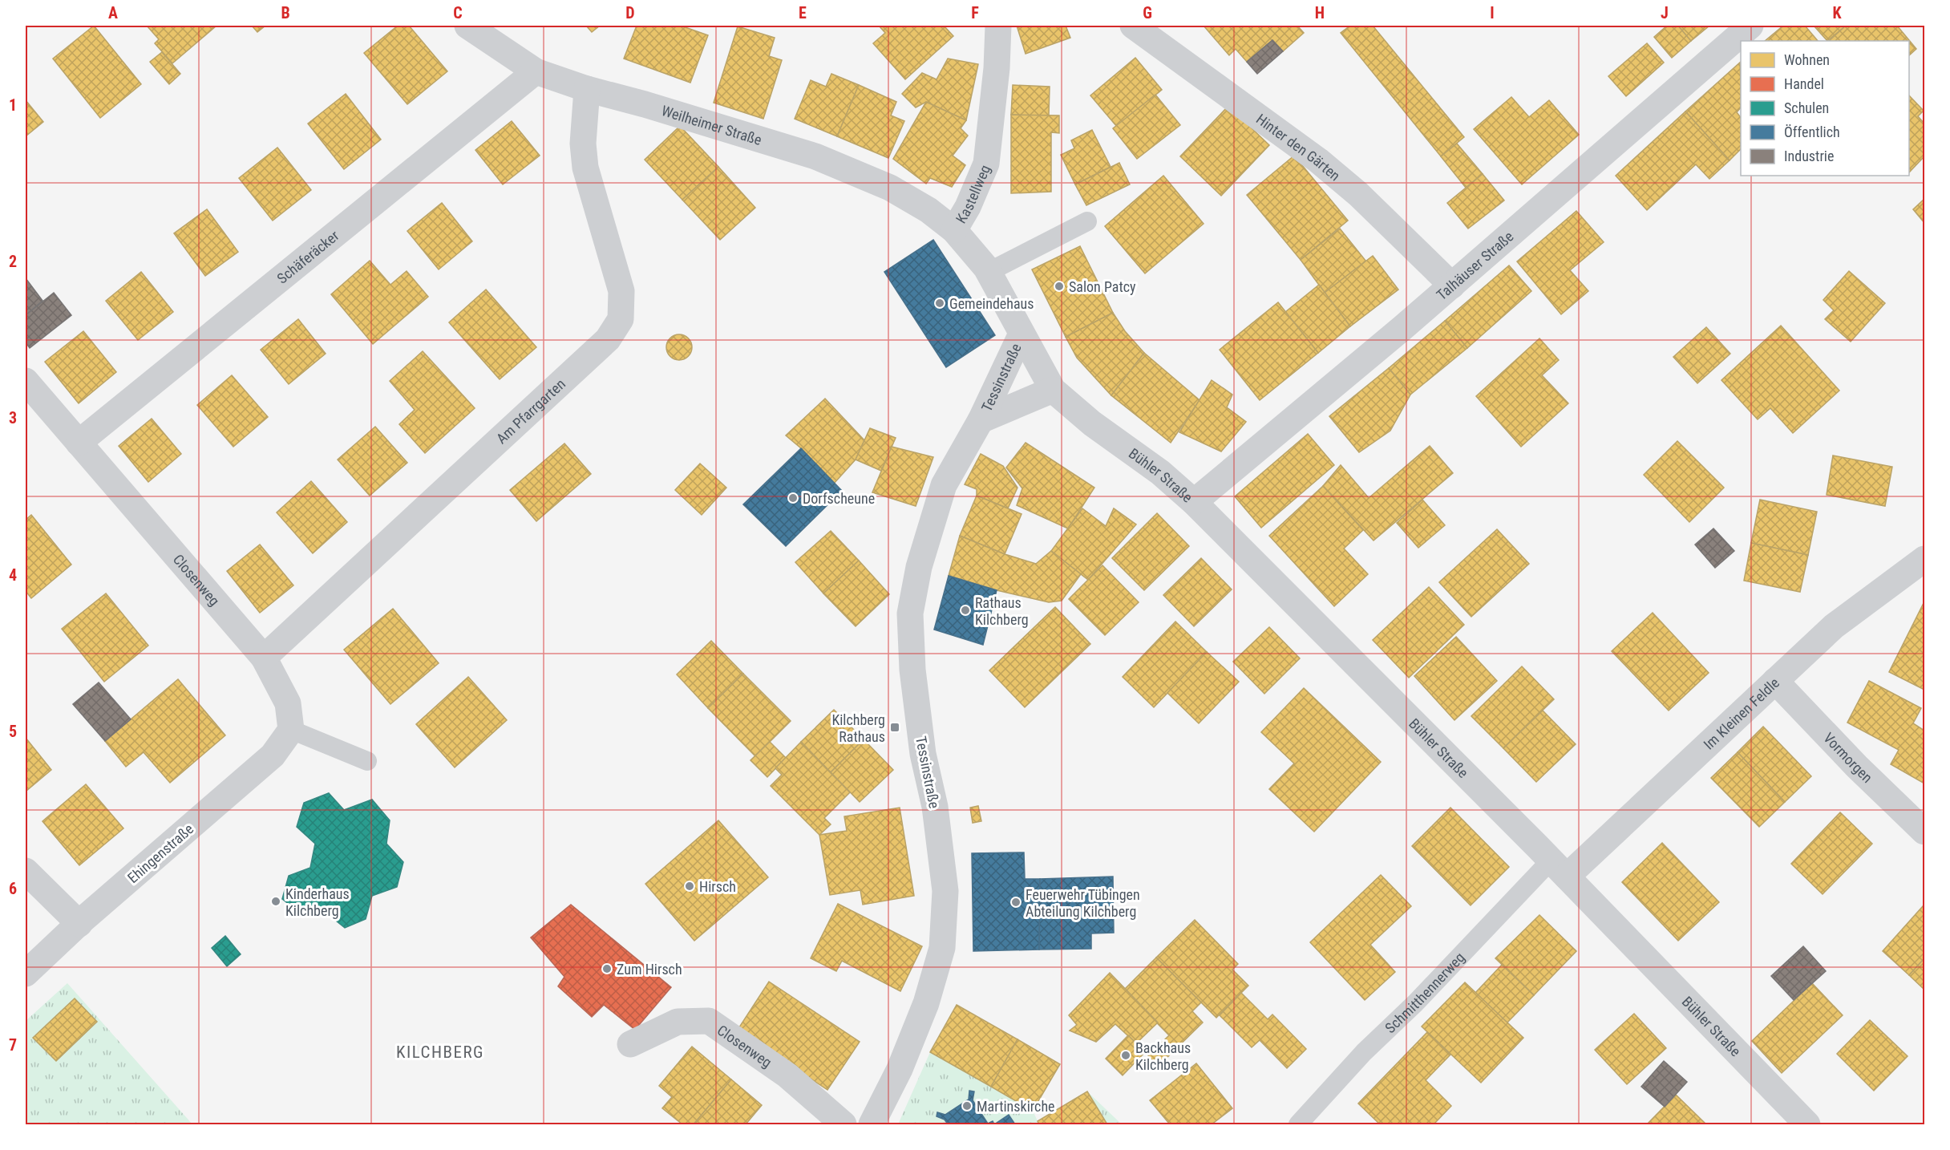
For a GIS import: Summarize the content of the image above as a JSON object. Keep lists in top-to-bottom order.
{
  "streets": {
    "street": [
      "Weilheimer Straße",
      "Hinter den Gärten",
      "Kastellweg",
      "Schäferäcker",
      "Talhäuser Straße",
      "Tessinstraße",
      "Am Pfarrgarten",
      "Bühler Straße",
      "Closenweg",
      "Im Kleinen Feldle",
      "Vormorgen",
      "Ehingenstraße"
    ],
    "lane": ["Schmitthennerweg"]
  },
  "crossings": [
    ["Weilheimer Straße", "Kastellweg"],
    ["Weilheimer Straße", "Schäferäcker"],
    ["Weilheimer Straße", "Am Pfarrgarten"],
    ["Hinter den Gärten", "Talhäuser Straße"],
    ["Kastellweg", "Tessinstraße"],
    ["Kastellweg", "Bühler Straße"],
    ["Schäferäcker", "Closenweg"],
    ["Talhäuser Straße", "Bühler Straße"],
    ["Tessinstraße", "Bühler Straße"],
    ["Am Pfarrgarten", "Closenweg"],
    ["Bühler Straße", "Im Kleinen Feldle"],
    ["Bühler Straße", "Schmitthennerweg"],
    ["Closenweg", "Ehingenstraße"],
    ["Im Kleinen Feldle", "Vormorgen"],
    ["Im Kleinen Feldle", "Schmitthennerweg"]
  ],
  "districts": ["KILCHBERG"],
  "places": {
    "other": [
      "Salon Patcy",
      "Gemeindehaus",
      "Dorfscheune",
      "Rathaus Kilchberg",
      "Hirsch",
      "Kinderhaus Kilchberg",
      "Feuerwehr Tübingen Abteilung Kilchberg",
      "Zum Hirsch",
      "Backhaus Kilchberg",
      "Martinskirche"
    ],
    "transit": ["Kilchberg Rathaus"]
  },
  "legend": [
    "Wohnen",
    "Handel",
    "Schulen",
    "Öffentlich",
    "Industrie"
  ],
  "grid": {
    "columns": [
      "A",
      "B",
      "C",
      "D",
      "E",
      "F",
      "G",
      "H",
      "I",
      "J",
      "K"
    ],
    "rows": [
      "1",
      "2",
      "3",
      "4",
      "5",
      "6",
      "7"
    ]
  }
}
